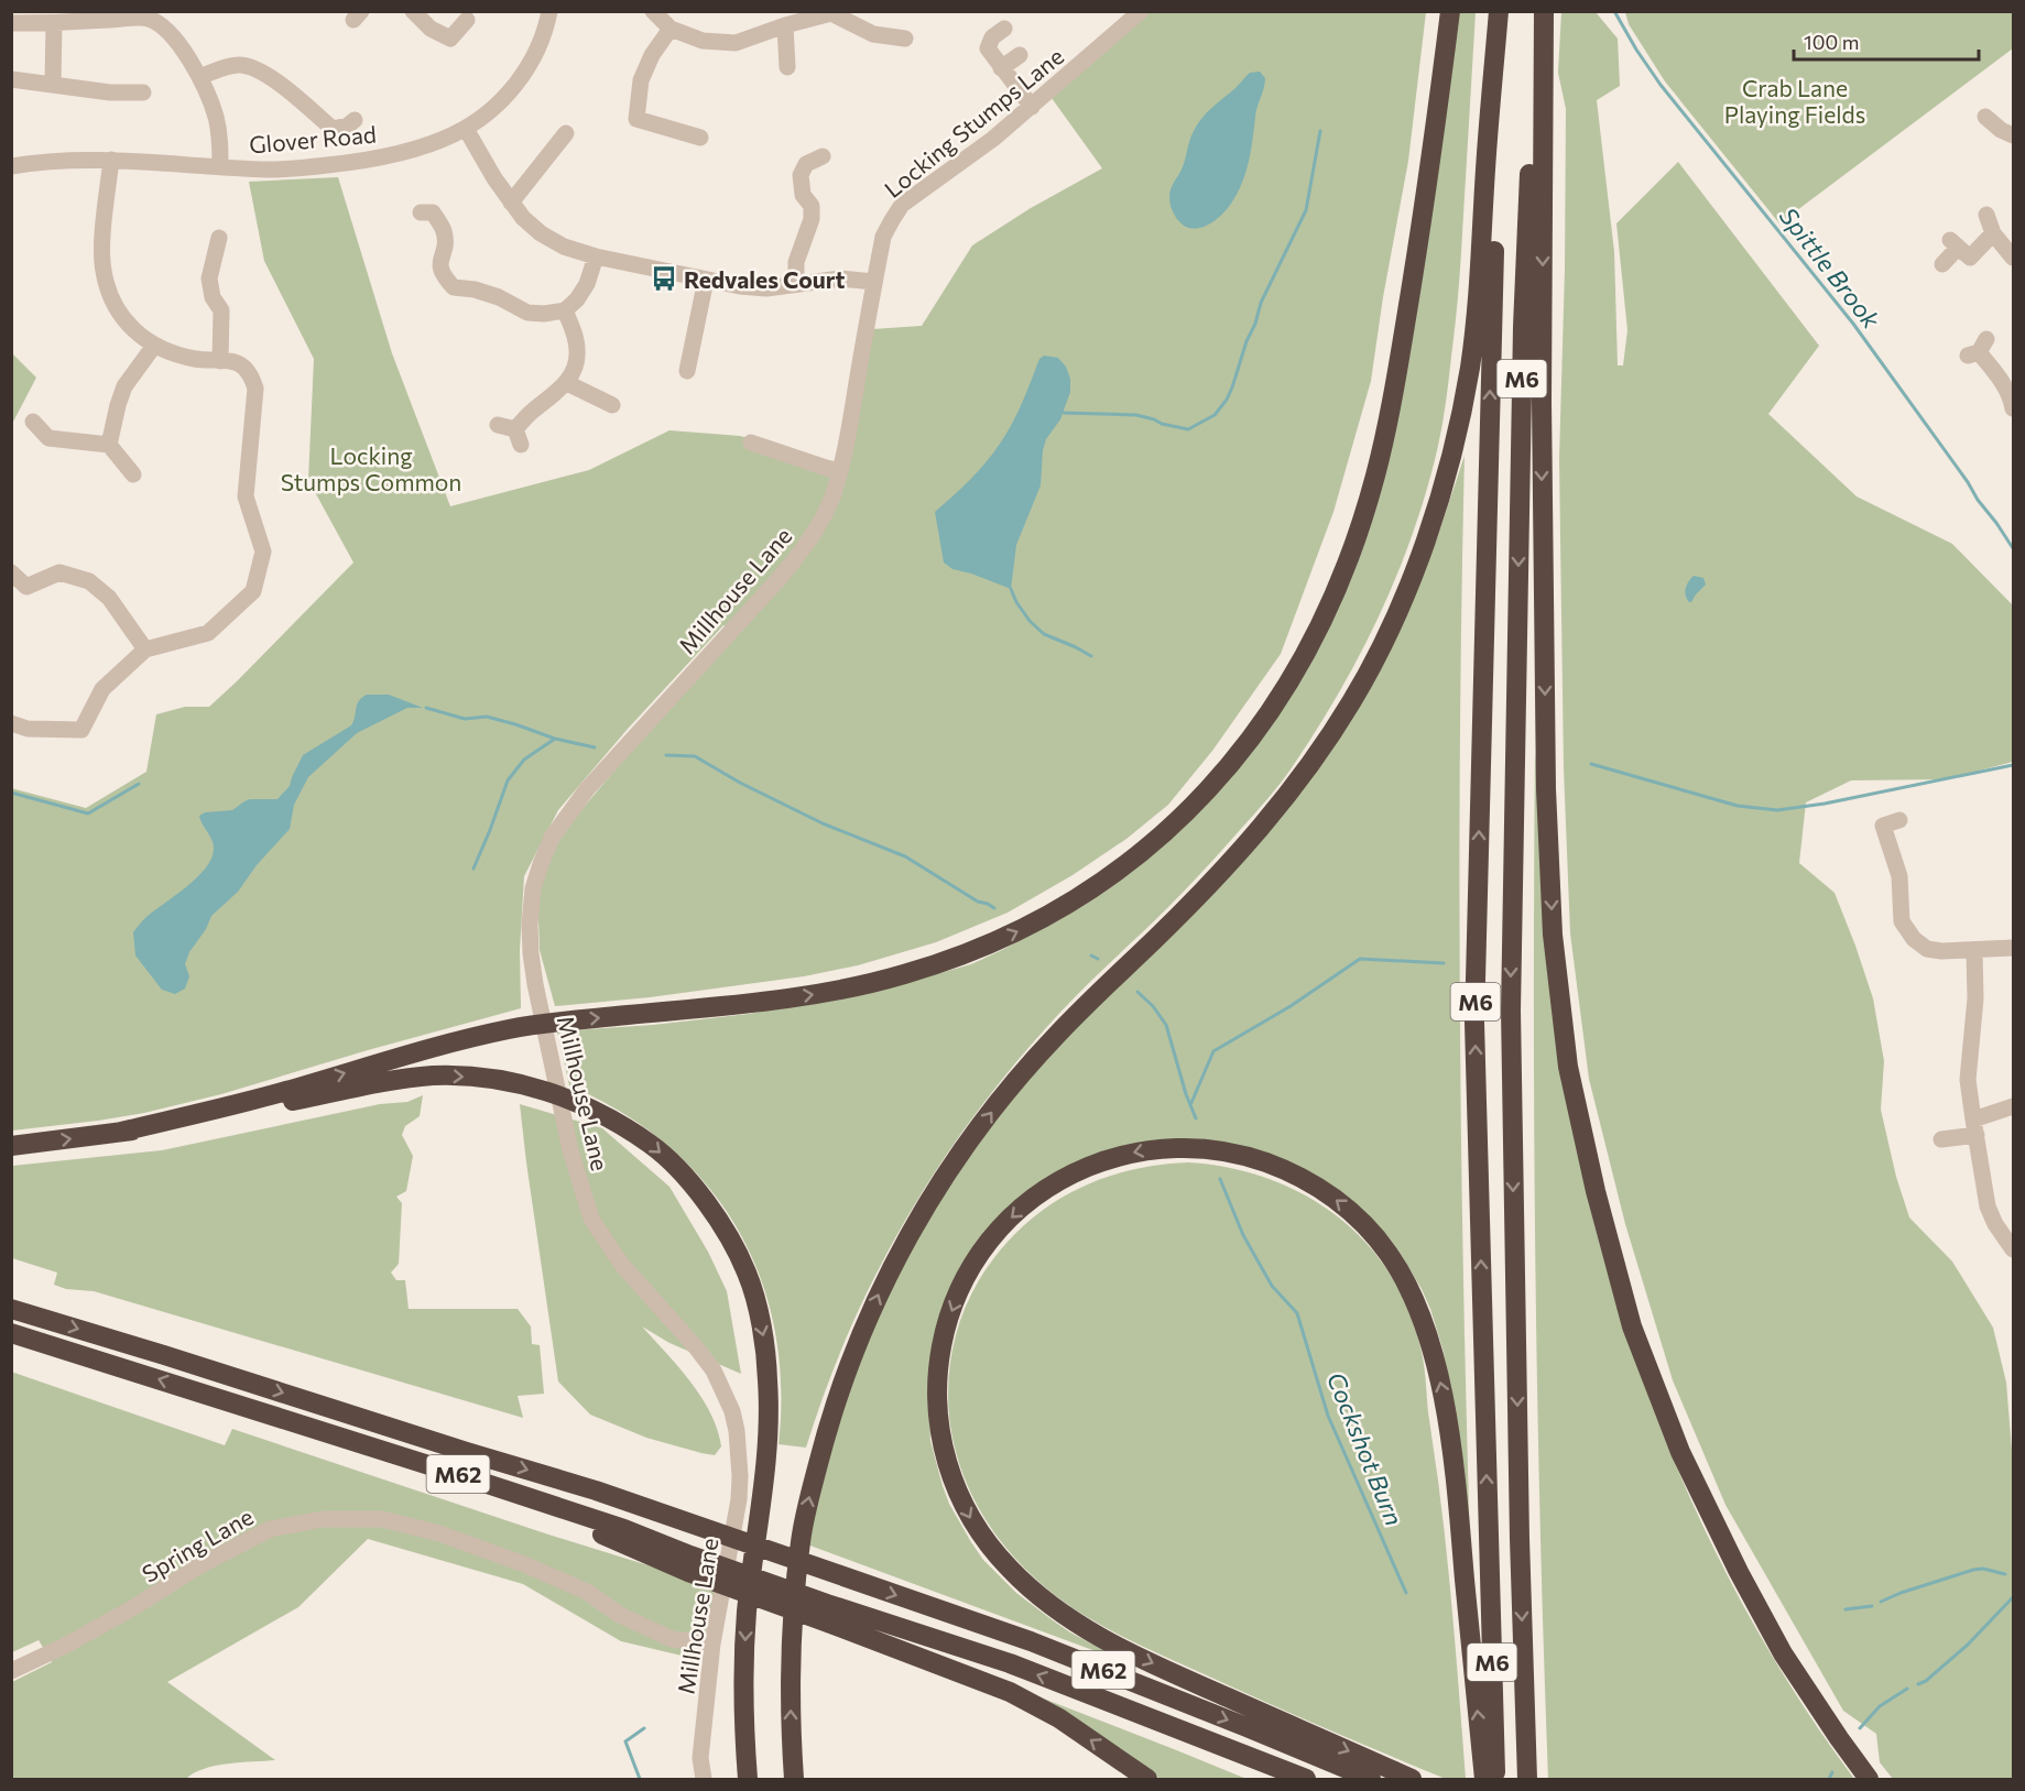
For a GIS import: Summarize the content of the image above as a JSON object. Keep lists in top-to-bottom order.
{
  "streets": {
    "highway": ["M6", "M62"],
    "street": [
      "Locking Stumps Lane",
      "Glover Road",
      "Millhouse Lane",
      "Spring Lane"
    ]
  },
  "crossings": [
    ["Locking Stumps Lane", "Millhouse Lane"],
    ["Millhouse Lane", "Spring Lane"]
  ],
  "water": ["Spittle Brook", "Cockshot Burn"],
  "parks": ["Crab Lane Playing Fields", "Locking Stumps Common"],
  "places": {
    "bus stop": ["Redvales Court"]
  },
  "scale_bar": "100 m"
}
